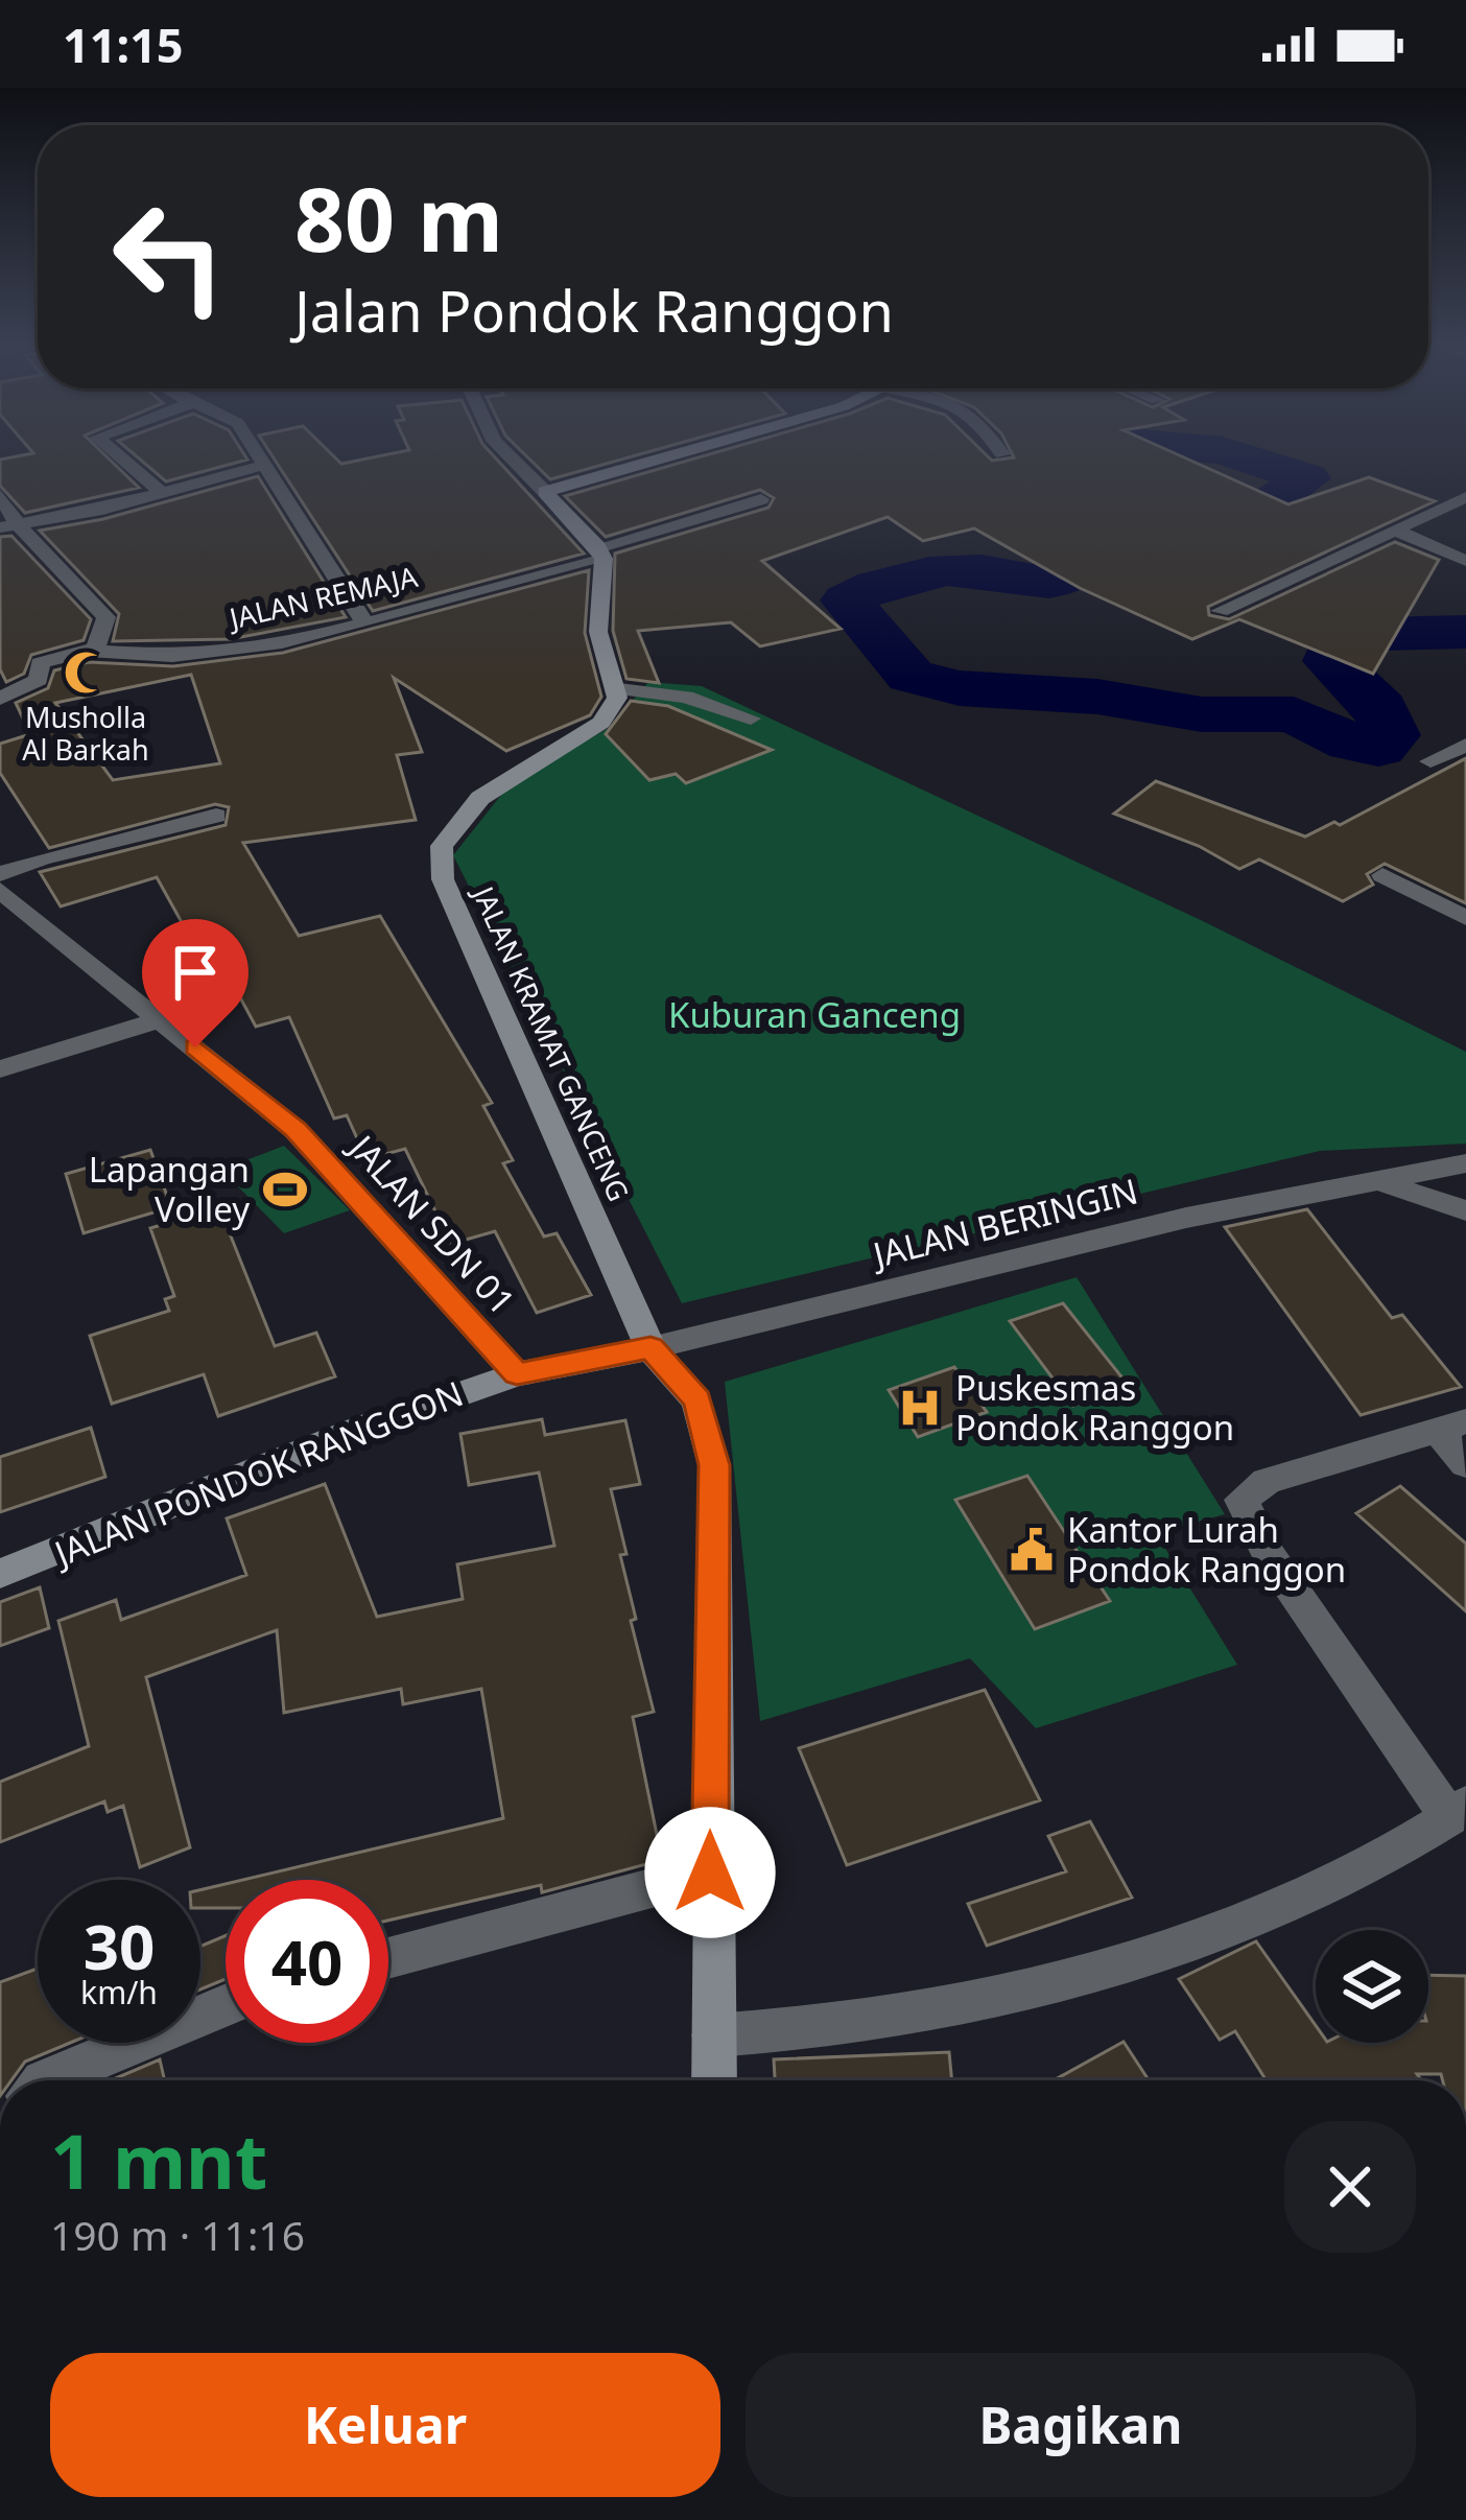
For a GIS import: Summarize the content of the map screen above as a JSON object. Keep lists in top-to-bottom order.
{
  "streets": {
    "street": [
      "JALAN REMAJA",
      "JALAN KRAMAT GANCENG",
      "JALAN BERINGIN",
      "JALAN SDN 01",
      "JALAN PONDOK RANGGON"
    ]
  },
  "crossings": [
    ["JALAN KRAMAT GANCENG", "JALAN BERINGIN"],
    ["JALAN KRAMAT GANCENG", "JALAN PONDOK RANGGON"],
    ["JALAN BERINGIN", "JALAN PONDOK RANGGON"],
    ["JALAN SDN 01", "JALAN PONDOK RANGGON"]
  ],
  "parks": ["Kuburan Ganceng"],
  "places": {
    "mosque": ["Musholla Al Barkah"],
    "sports": ["Lapangan Volley"],
    "hospital": ["Puskesmas Pondok Ranggon"],
    "public building": ["Kantor Lurah Pondok Ranggon"]
  },
  "page": {
    "status": "11:15",
    "turn": ["80 m", "Jalan Pondok Ranggon"],
    "speed": "30 km/h",
    "limit": "40",
    "heading": ["1 mnt", "190 m · 11:16"],
    "buttons": ["Keluar", "Bagikan"]
  }
}
